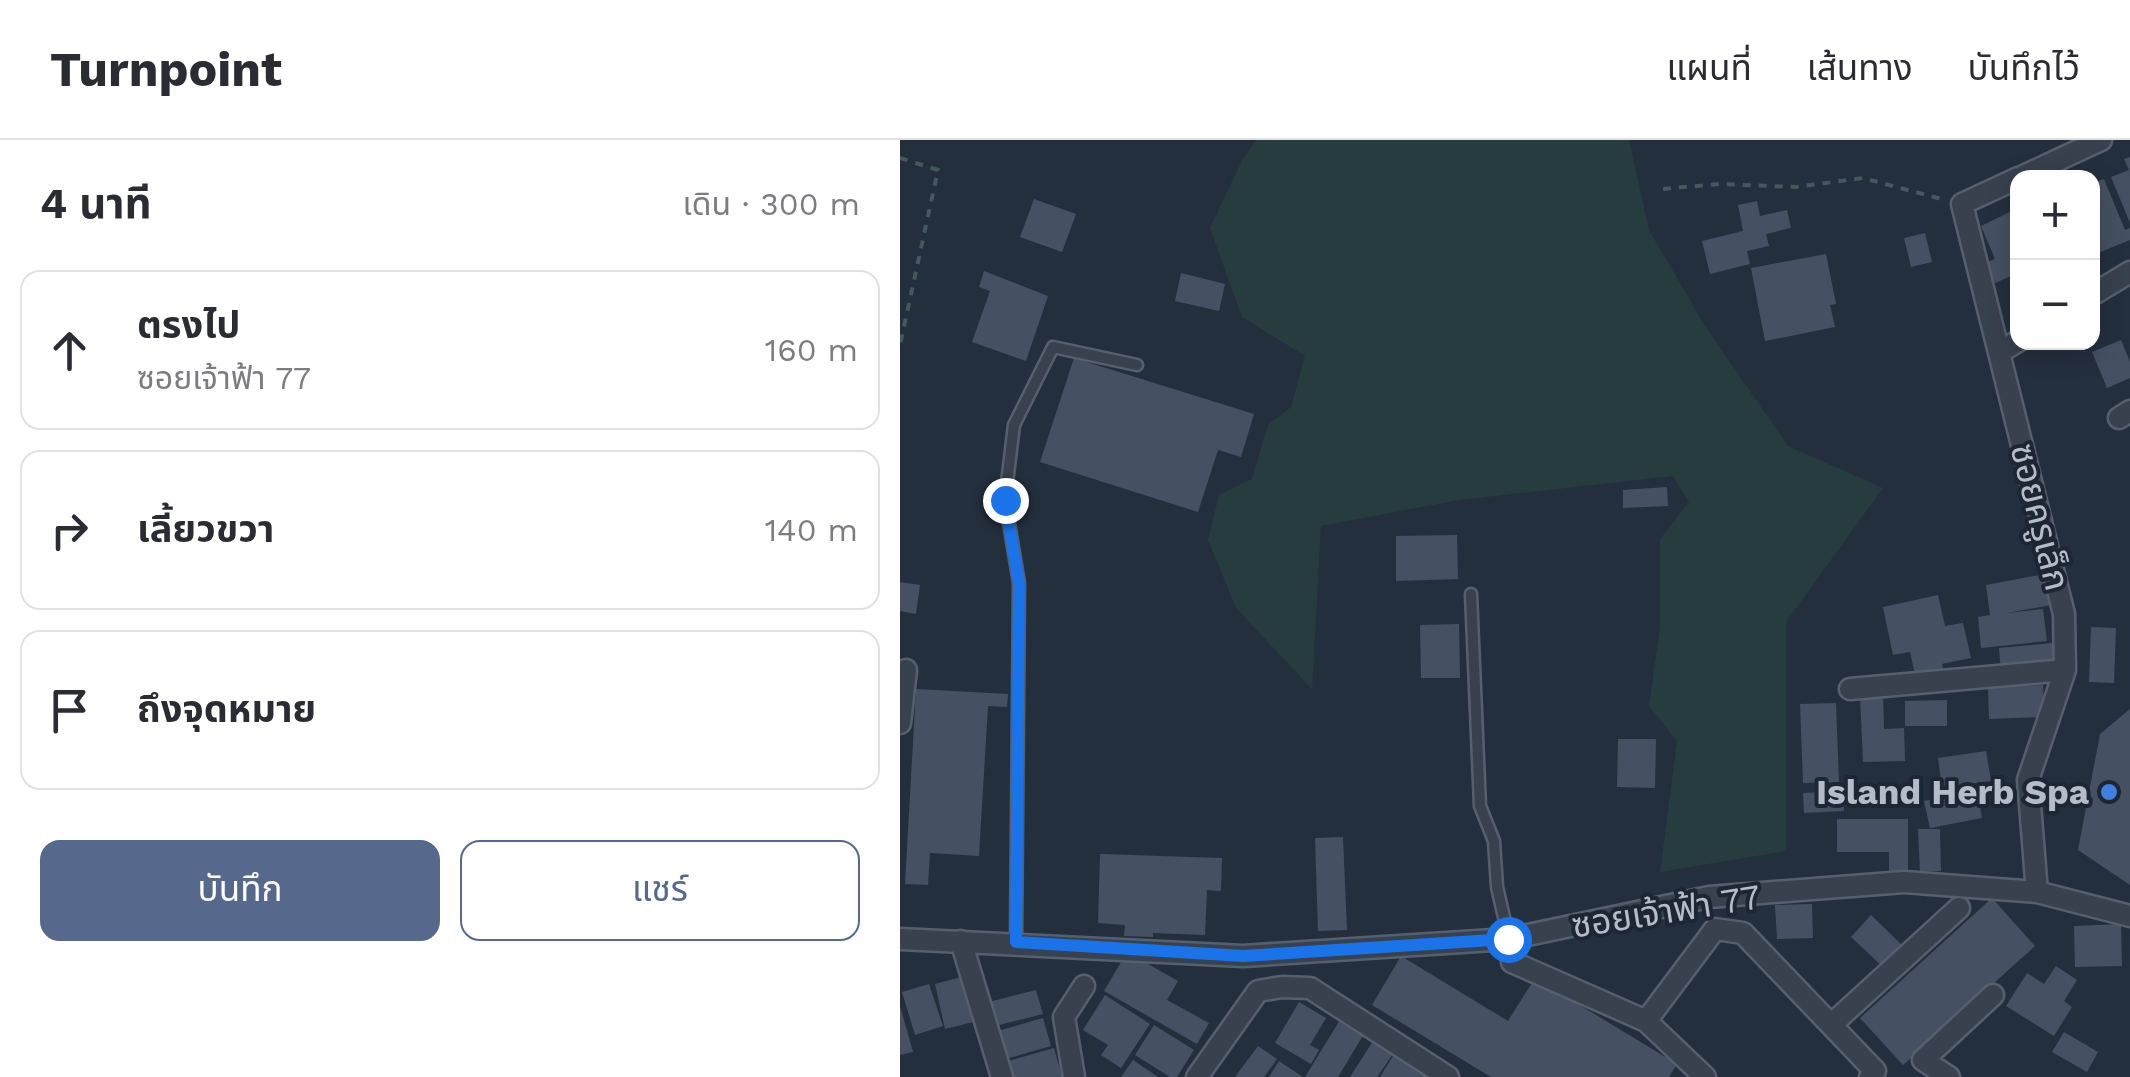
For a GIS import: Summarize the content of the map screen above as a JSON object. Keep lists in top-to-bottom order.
{
  "streets": {
    "street": ["ซอยครูเล็ก", "ซอยเจ้าฟ้า 77"]
  },
  "crossings": [
    ["ซอยครูเล็ก", "ซอยเจ้าฟ้า 77"]
  ],
  "places": ["Island Herb Spa"],
  "page": {
    "header": "Turnpoint",
    "nav": ["แผนที่", "เส้นทาง", "บันทึกไว้"],
    "heading": ["4 นาที", "เดิน · 300 m"],
    "map_buttons": ["+", "−"],
    "list": [
      ["ตรงไป", "ซอยเจ้าฟ้า 77", "160 m"],
      ["เลี้ยวขวา", "140 m"],
      "ถึงจุดหมาย"
    ],
    "buttons": ["บันทึก", "แชร์"]
  }
}
